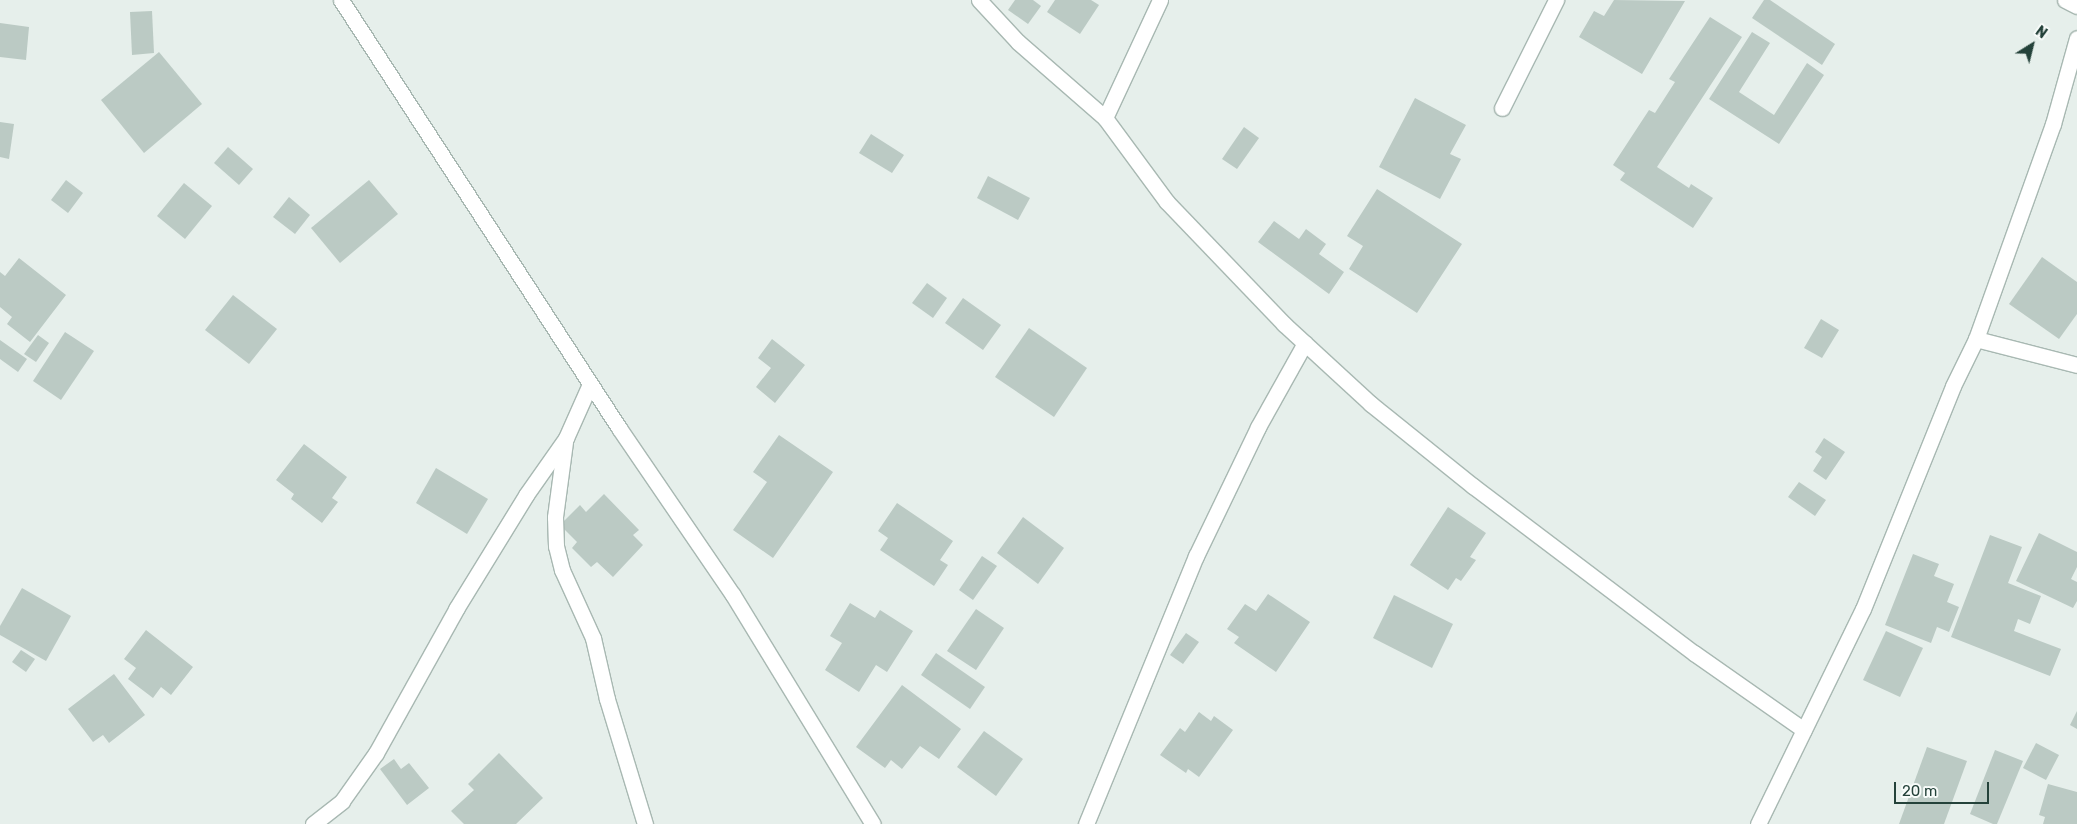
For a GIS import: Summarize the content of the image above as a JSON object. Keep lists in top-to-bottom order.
{
  "scale_bar": "20 m",
  "north": "top right"
}
